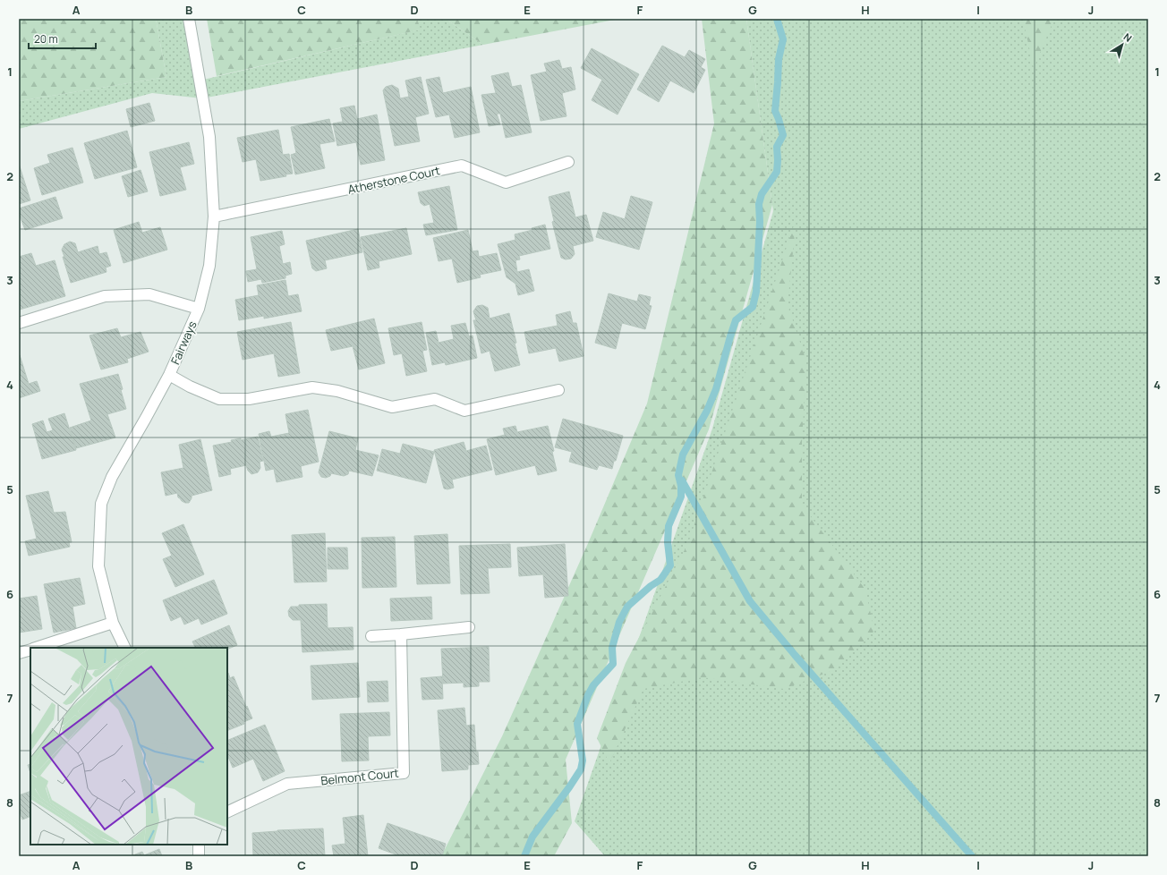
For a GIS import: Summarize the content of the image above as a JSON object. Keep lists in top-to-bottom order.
{
  "streets": {
    "street": ["Atherstone Court", "Fairways", "Belmont Court"]
  },
  "crossings": [
    ["Atherstone Court", "Fairways"]
  ],
  "scale_bar": "20 m",
  "north": "top right",
  "grid": {
    "columns": [
      "A",
      "B",
      "C",
      "D",
      "E",
      "F",
      "G",
      "H",
      "I",
      "J"
    ],
    "rows": [
      "1",
      "2",
      "3",
      "4",
      "5",
      "6",
      "7",
      "8"
    ]
  }
}
